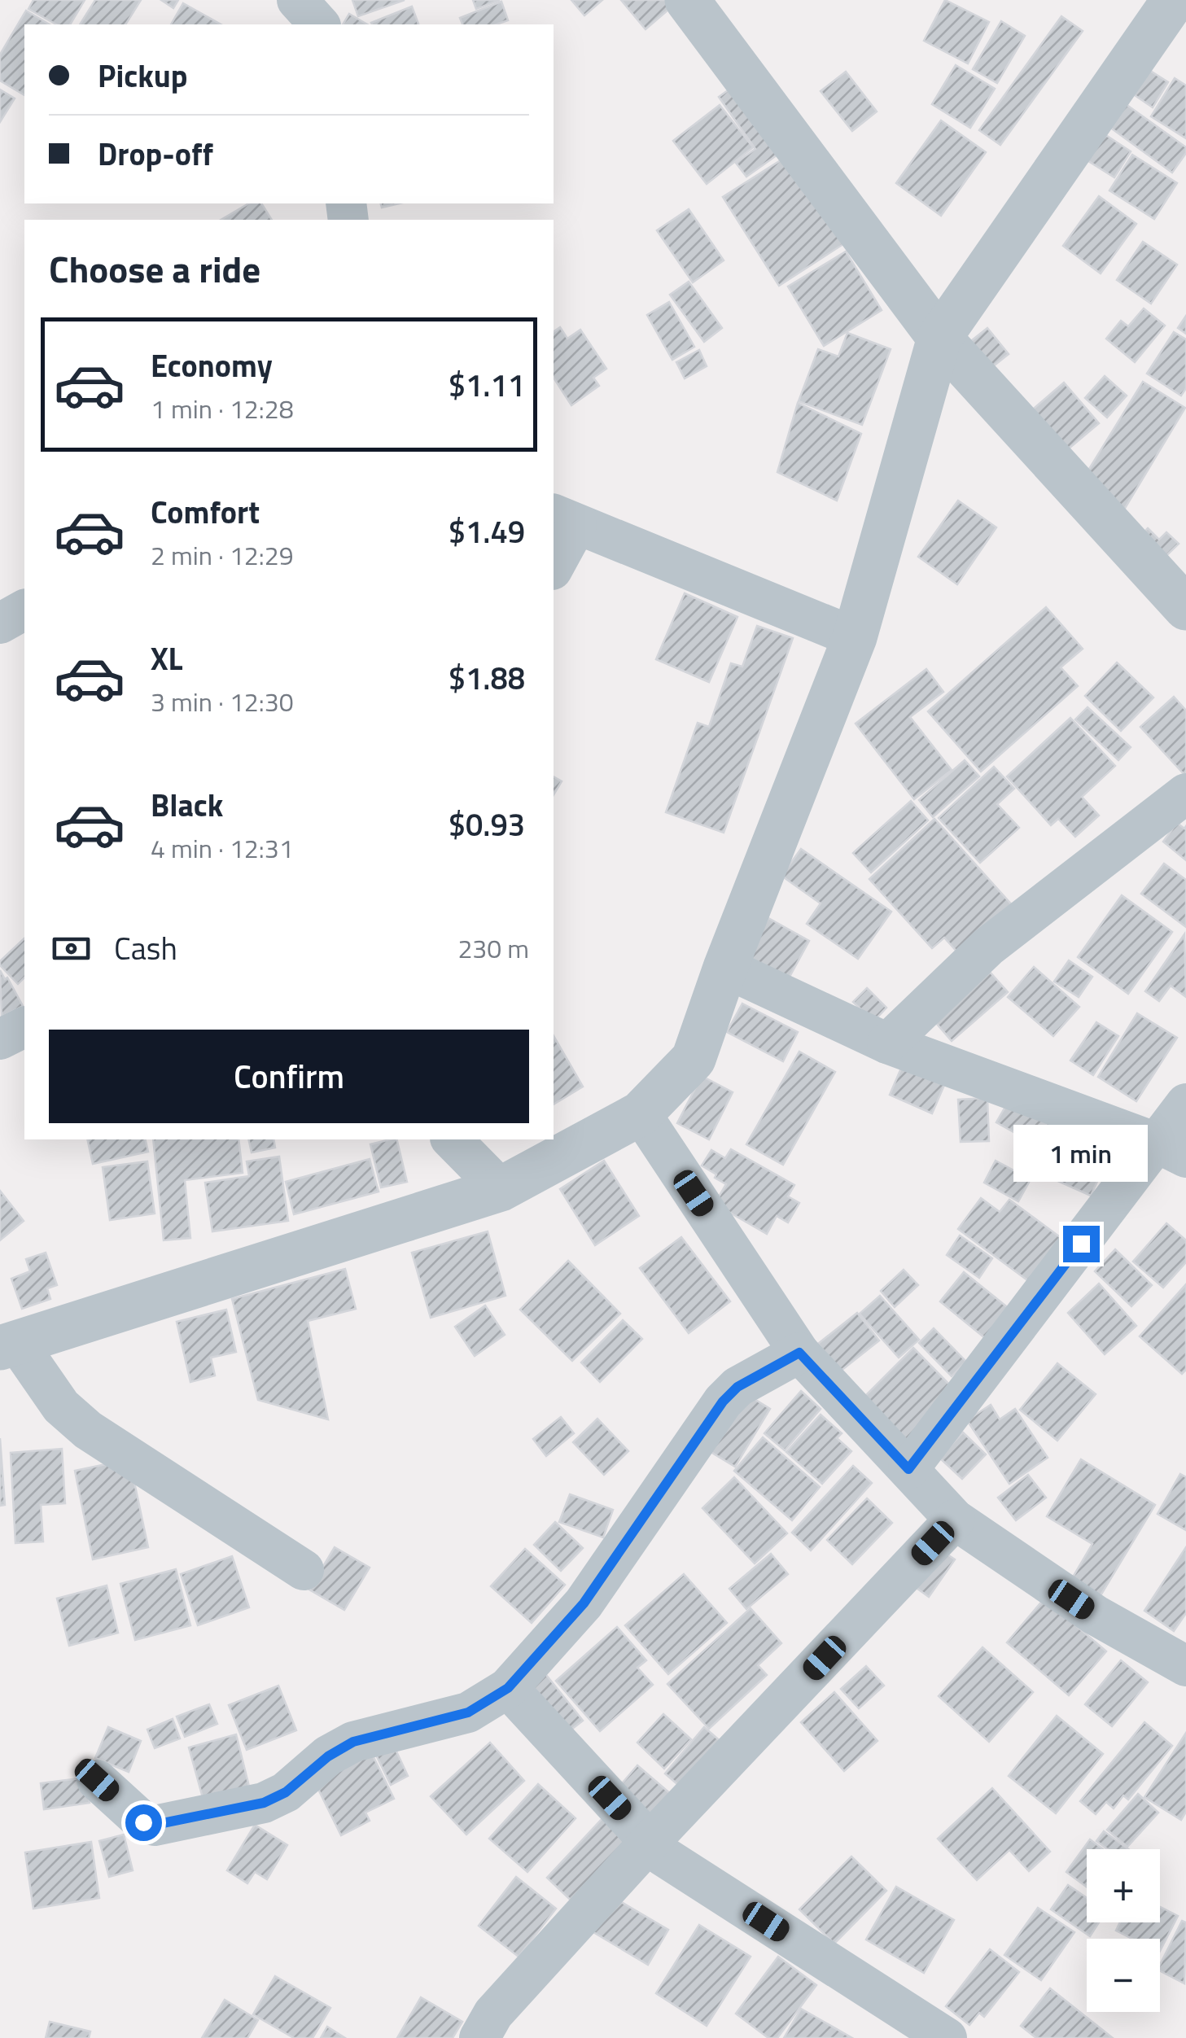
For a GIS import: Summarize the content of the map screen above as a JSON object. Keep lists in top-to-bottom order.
{
  "page": {
    "banner": ["Pickup", "Drop-off"],
    "heading": "Choose a ride",
    "list": [
      {
        "name": "Economy",
        "note": "1 min · 12:28",
        "value": "$1.11"
      },
      {
        "name": "Comfort",
        "note": "2 min · 12:29",
        "value": "$1.49"
      },
      {
        "name": "XL",
        "note": "3 min · 12:30",
        "value": "$1.88"
      },
      {
        "name": "Black",
        "note": "4 min · 12:31",
        "value": "$0.93"
      }
    ],
    "pay": ["Cash", "230 m"],
    "buttons": "Confirm",
    "bubble": "1 min",
    "map_buttons": ["+", "−"]
  }
}
